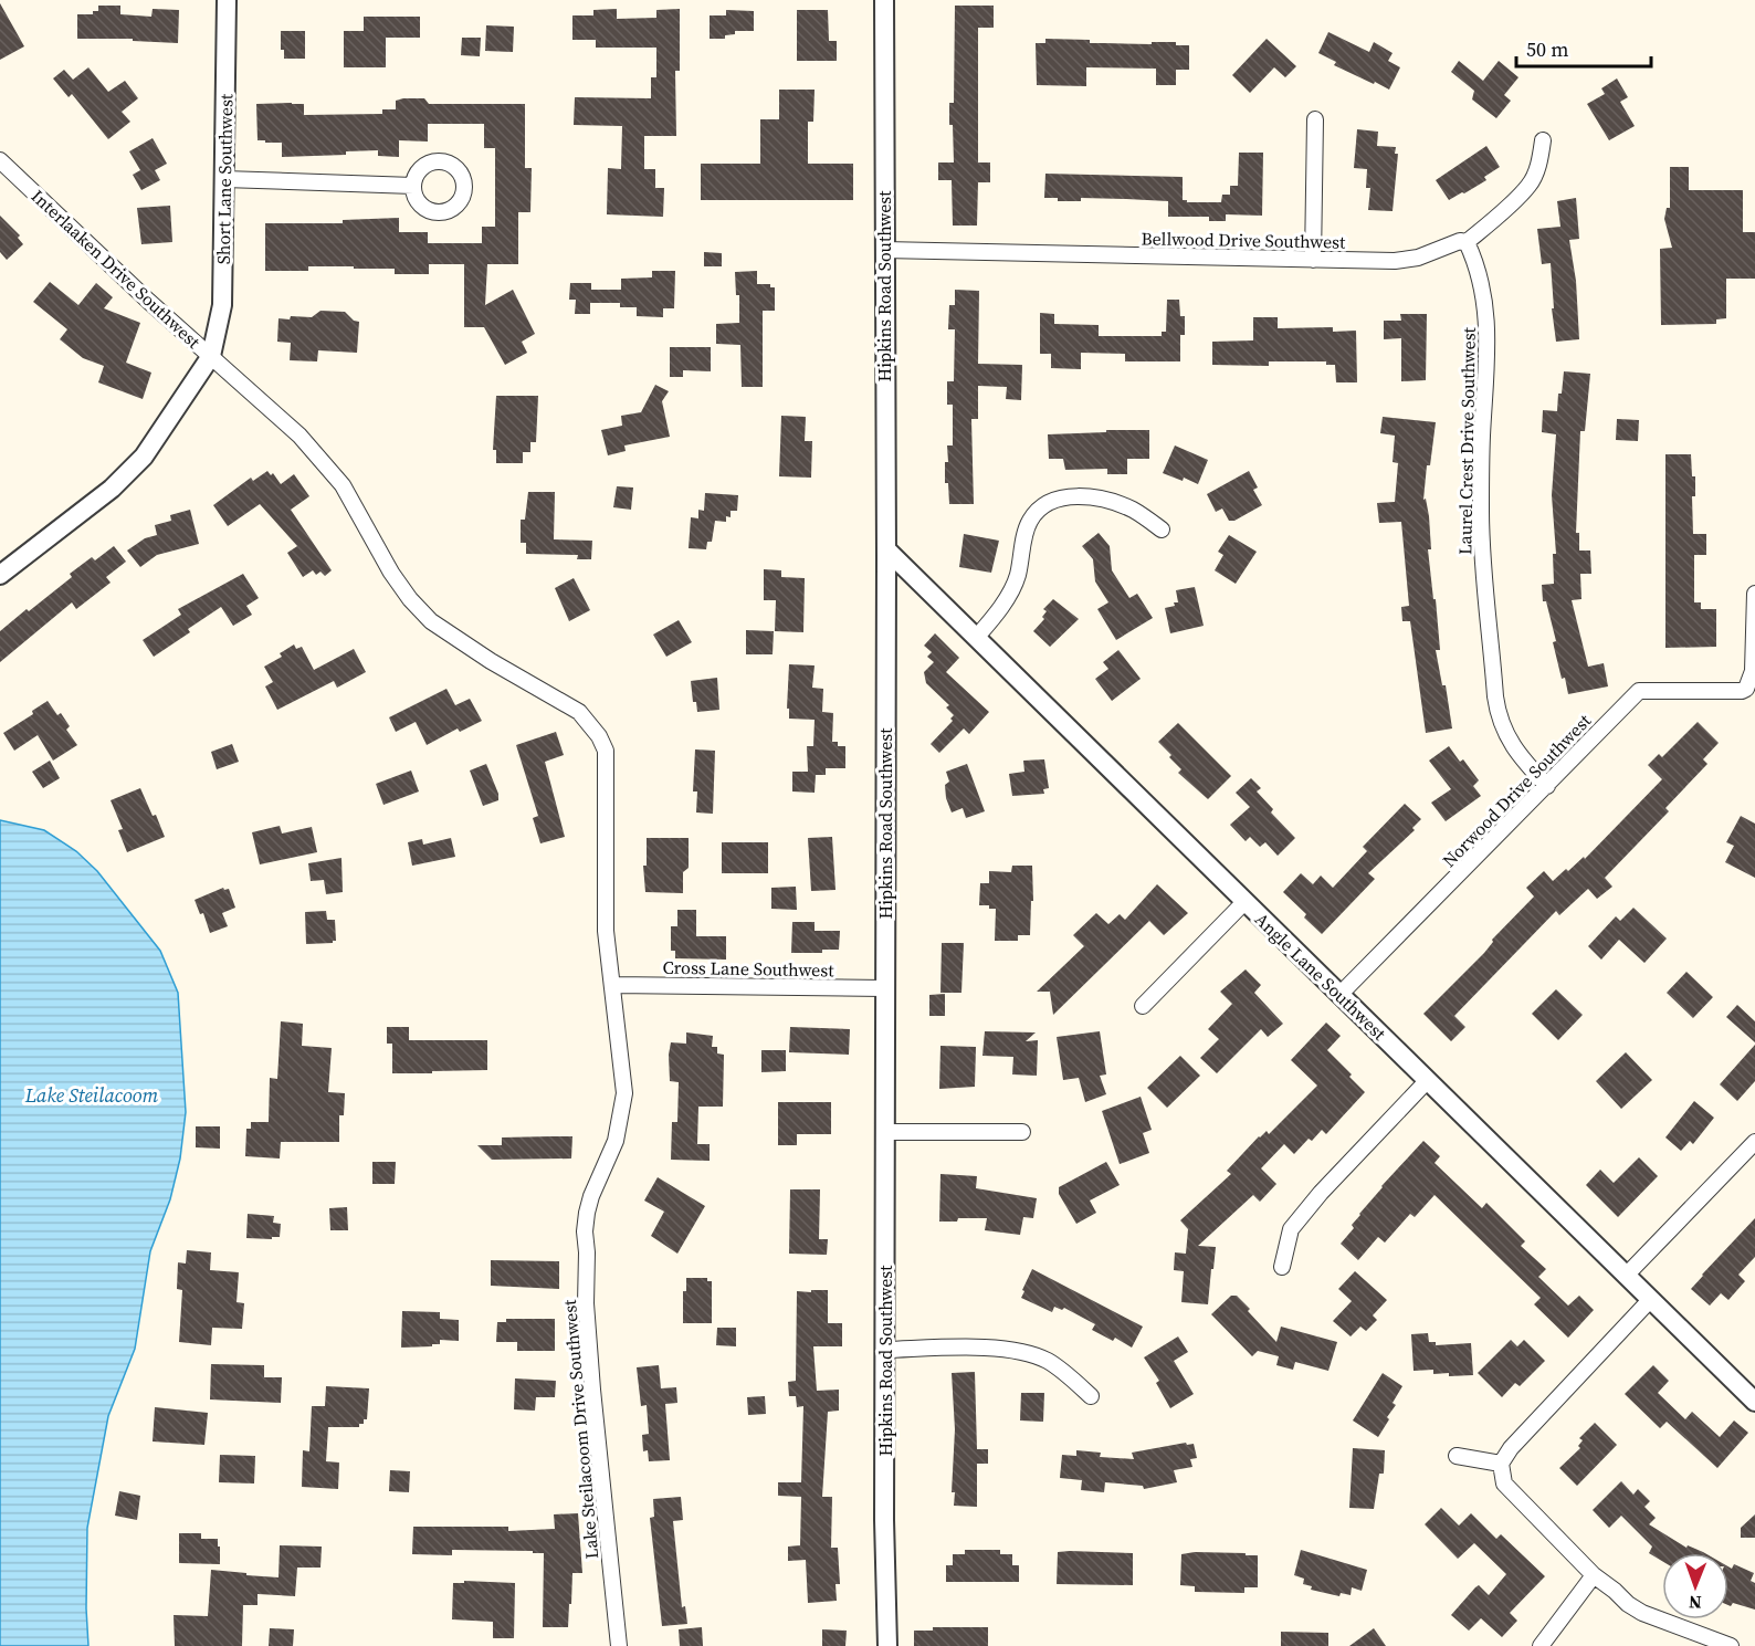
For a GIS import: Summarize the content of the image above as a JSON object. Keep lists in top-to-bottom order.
{
  "streets": {
    "street": [
      "Short Lane Southwest",
      "Bellwood Drive Southwest",
      "Interlaaken Drive Southwest",
      "Hipkins Road Southwest",
      "Laurel Crest Drive Southwest",
      "Norwood Drive Southwest",
      "Cross Lane Southwest",
      "Angle Lane Southwest",
      "Lake Steilacoom Drive Southwest"
    ]
  },
  "crossings": [
    ["Short Lane Southwest", "Interlaaken Drive Southwest"],
    ["Short Lane Southwest", "Lake Steilacoom Drive Southwest"],
    ["Bellwood Drive Southwest", "Hipkins Road Southwest"],
    ["Bellwood Drive Southwest", "Laurel Crest Drive Southwest"],
    ["Interlaaken Drive Southwest", "Lake Steilacoom Drive Southwest"],
    ["Hipkins Road Southwest", "Cross Lane Southwest"],
    ["Hipkins Road Southwest", "Angle Lane Southwest"],
    ["Laurel Crest Drive Southwest", "Norwood Drive Southwest"],
    ["Norwood Drive Southwest", "Angle Lane Southwest"],
    ["Cross Lane Southwest", "Lake Steilacoom Drive Southwest"]
  ],
  "water": ["Lake Steilacoom"],
  "scale_bar": "50 m",
  "north": "bottom"
}
